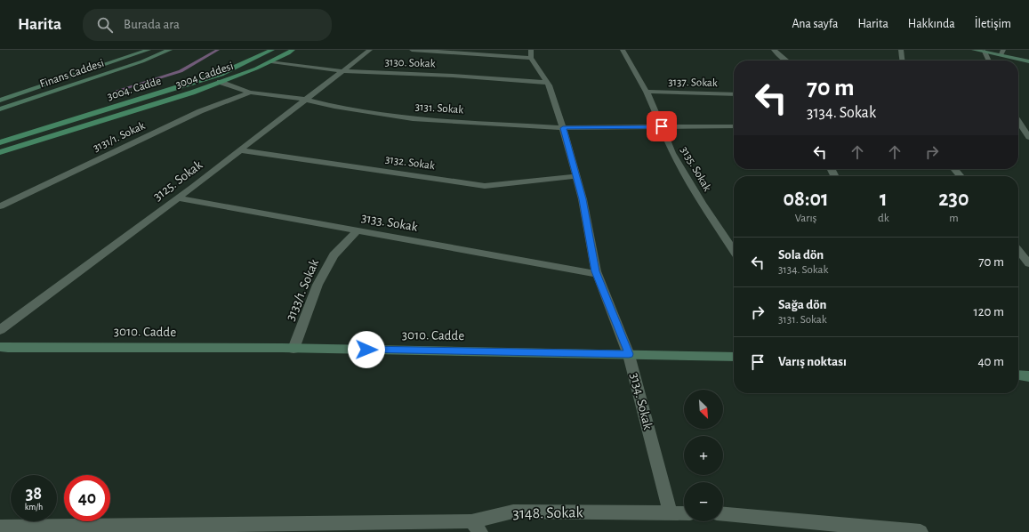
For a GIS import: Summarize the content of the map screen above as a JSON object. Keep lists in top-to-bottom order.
{
  "streets": {
    "main road": ["3004 Caddesi", "3004. Cadde"],
    "street": [
      "3130. Sokak",
      "Finans Caddesi",
      "3137. Sokak",
      "3131. Sokak",
      "3131/1. Sokak",
      "3132. Sokak",
      "3135. Sokak",
      "3125. Sokak",
      "3133. Sokak",
      "3133/1. Sokak",
      "3010. Cadde",
      "3134. Sokak",
      "3148. Sokak"
    ]
  },
  "crossings": [
    ["3130. Sokak", "3004 Caddesi"],
    ["3130. Sokak", "3125. Sokak"],
    ["3130. Sokak", "3134. Sokak"],
    ["3004 Caddesi", "3131. Sokak"],
    ["3137. Sokak", "3135. Sokak"],
    ["3131. Sokak", "3131/1. Sokak"],
    ["3131. Sokak", "3135. Sokak"],
    ["3131. Sokak", "3125. Sokak"],
    ["3131. Sokak", "3134. Sokak"],
    ["3132. Sokak", "3125. Sokak"],
    ["3132. Sokak", "3134. Sokak"],
    ["3125. Sokak", "3133. Sokak"],
    ["3133. Sokak", "3133/1. Sokak"],
    ["3133. Sokak", "3134. Sokak"],
    ["3133/1. Sokak", "3010. Cadde"],
    ["3010. Cadde", "3134. Sokak"],
    ["3134. Sokak", "3148. Sokak"]
  ],
  "north": "bottom right",
  "page": {
    "header": "Harita",
    "search": "Burada ara",
    "nav": [
      "Ana sayfa",
      "Harita",
      "Hakkında",
      "İletişim"
    ],
    "turn": ["70 m", "3134. Sokak"],
    "eta": [
      "08:01",
      "Varış",
      "1",
      "dk",
      "230",
      "m"
    ],
    "list": [
      {
        "name": "Sola dön",
        "note": "3134. Sokak",
        "value": "70 m"
      },
      {
        "name": "Sağa dön",
        "note": "3131. Sokak",
        "value": "120 m"
      },
      {
        "name": "Varış noktası",
        "value": "40 m"
      }
    ],
    "map_buttons": ["+", "−"],
    "speed": "38 km/h",
    "limit": "40"
  }
}
